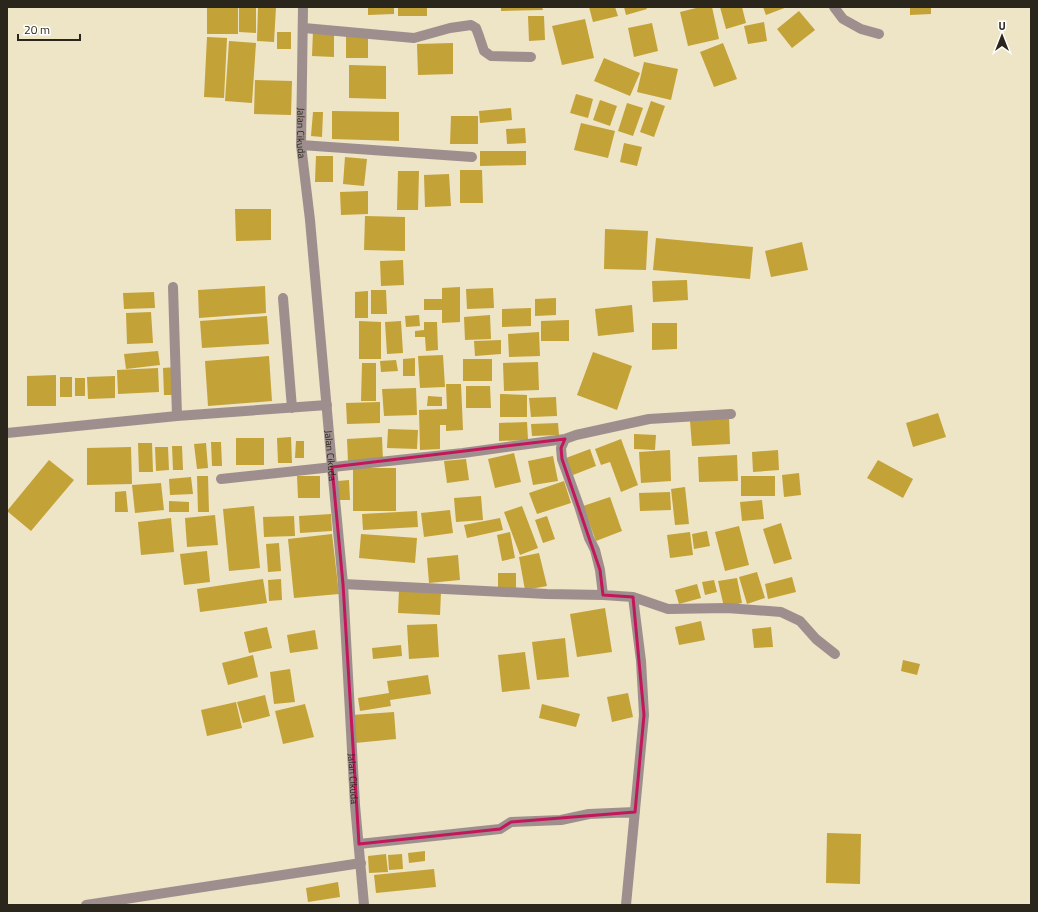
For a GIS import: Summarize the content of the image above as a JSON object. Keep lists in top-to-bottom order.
{
  "streets": {
    "street": ["Jalan Cikuda"]
  },
  "scale_bar": "20 m",
  "north": "top"
}
